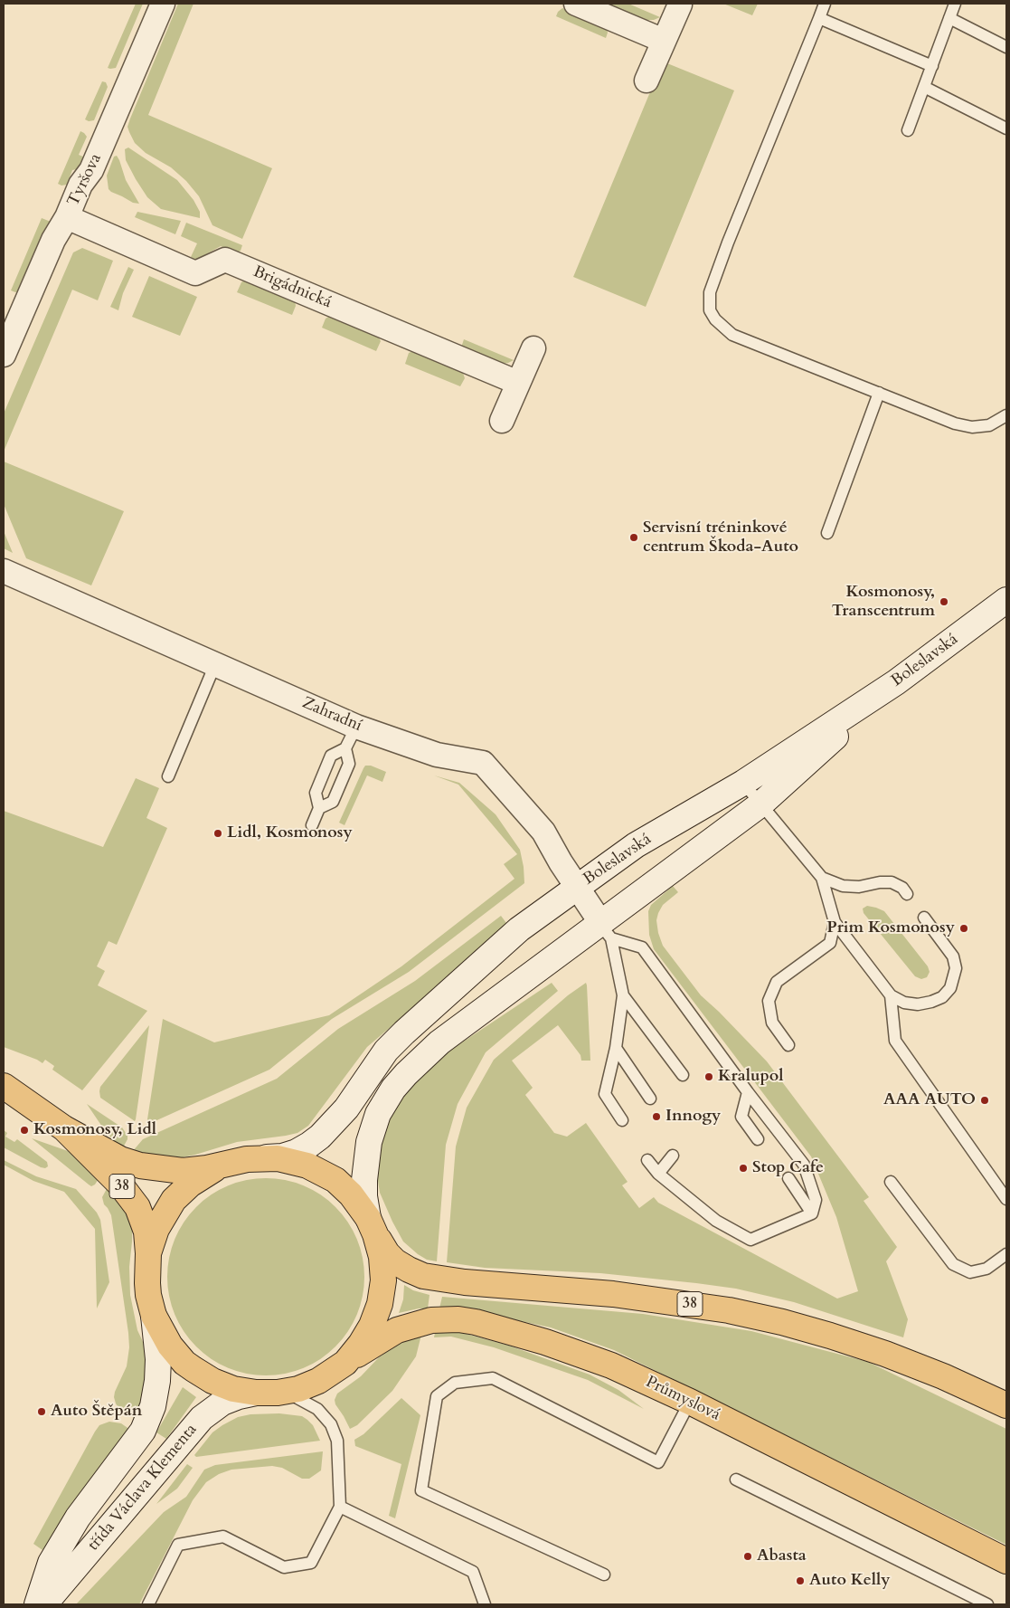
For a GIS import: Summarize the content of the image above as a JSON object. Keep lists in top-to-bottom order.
{
  "streets": {
    "main road": ["38", "Průmyslová"],
    "street": [
      "Tyršova",
      "Brigádnická",
      "Boleslavská",
      "Zahradní",
      "třída Václava Klementa"
    ]
  },
  "crossings": [
    ["Tyršova", "Brigádnická"],
    ["Boleslavská", "Zahradní"],
    ["Boleslavská", "38"],
    ["38", "Průmyslová"],
    ["38", "třída Václava Klementa"]
  ],
  "places": [
    "Servisní tréninkové centrum Škoda-Auto",
    "Kosmonosy, Transcentrum",
    "Lidl, Kosmonosy",
    "Prim Kosmonosy",
    "Kralupol",
    "AAA AUTO",
    "Innogy",
    "Kosmonosy, Lidl",
    "Stop Cafe",
    "Auto Štěpán",
    "Abasta",
    "Auto Kelly"
  ]
}
